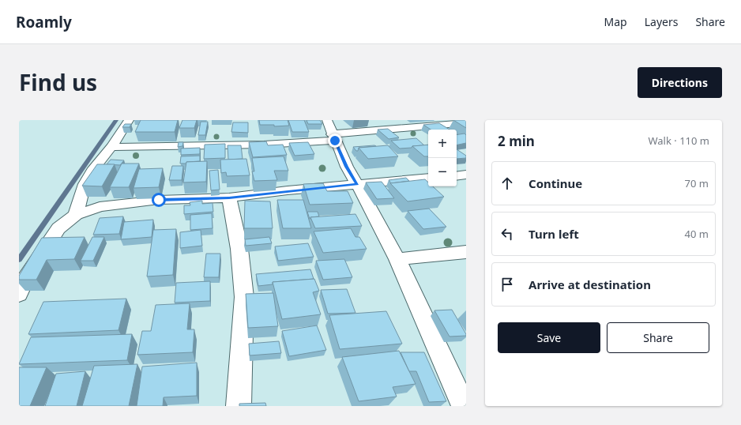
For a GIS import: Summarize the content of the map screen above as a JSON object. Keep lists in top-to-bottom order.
{
  "page": {
    "header": "Roamly",
    "nav": ["Map", "Layers", "Share"],
    "title": "Find us",
    "buttons": [
      "Directions",
      ["Save", "Share"]
    ],
    "heading": ["2 min", "Walk · 110 m"],
    "map_buttons": ["+", "−"],
    "list": [
      ["Continue", "70 m"],
      ["Turn left", "40 m"],
      "Arrive at destination"
    ]
  }
}
